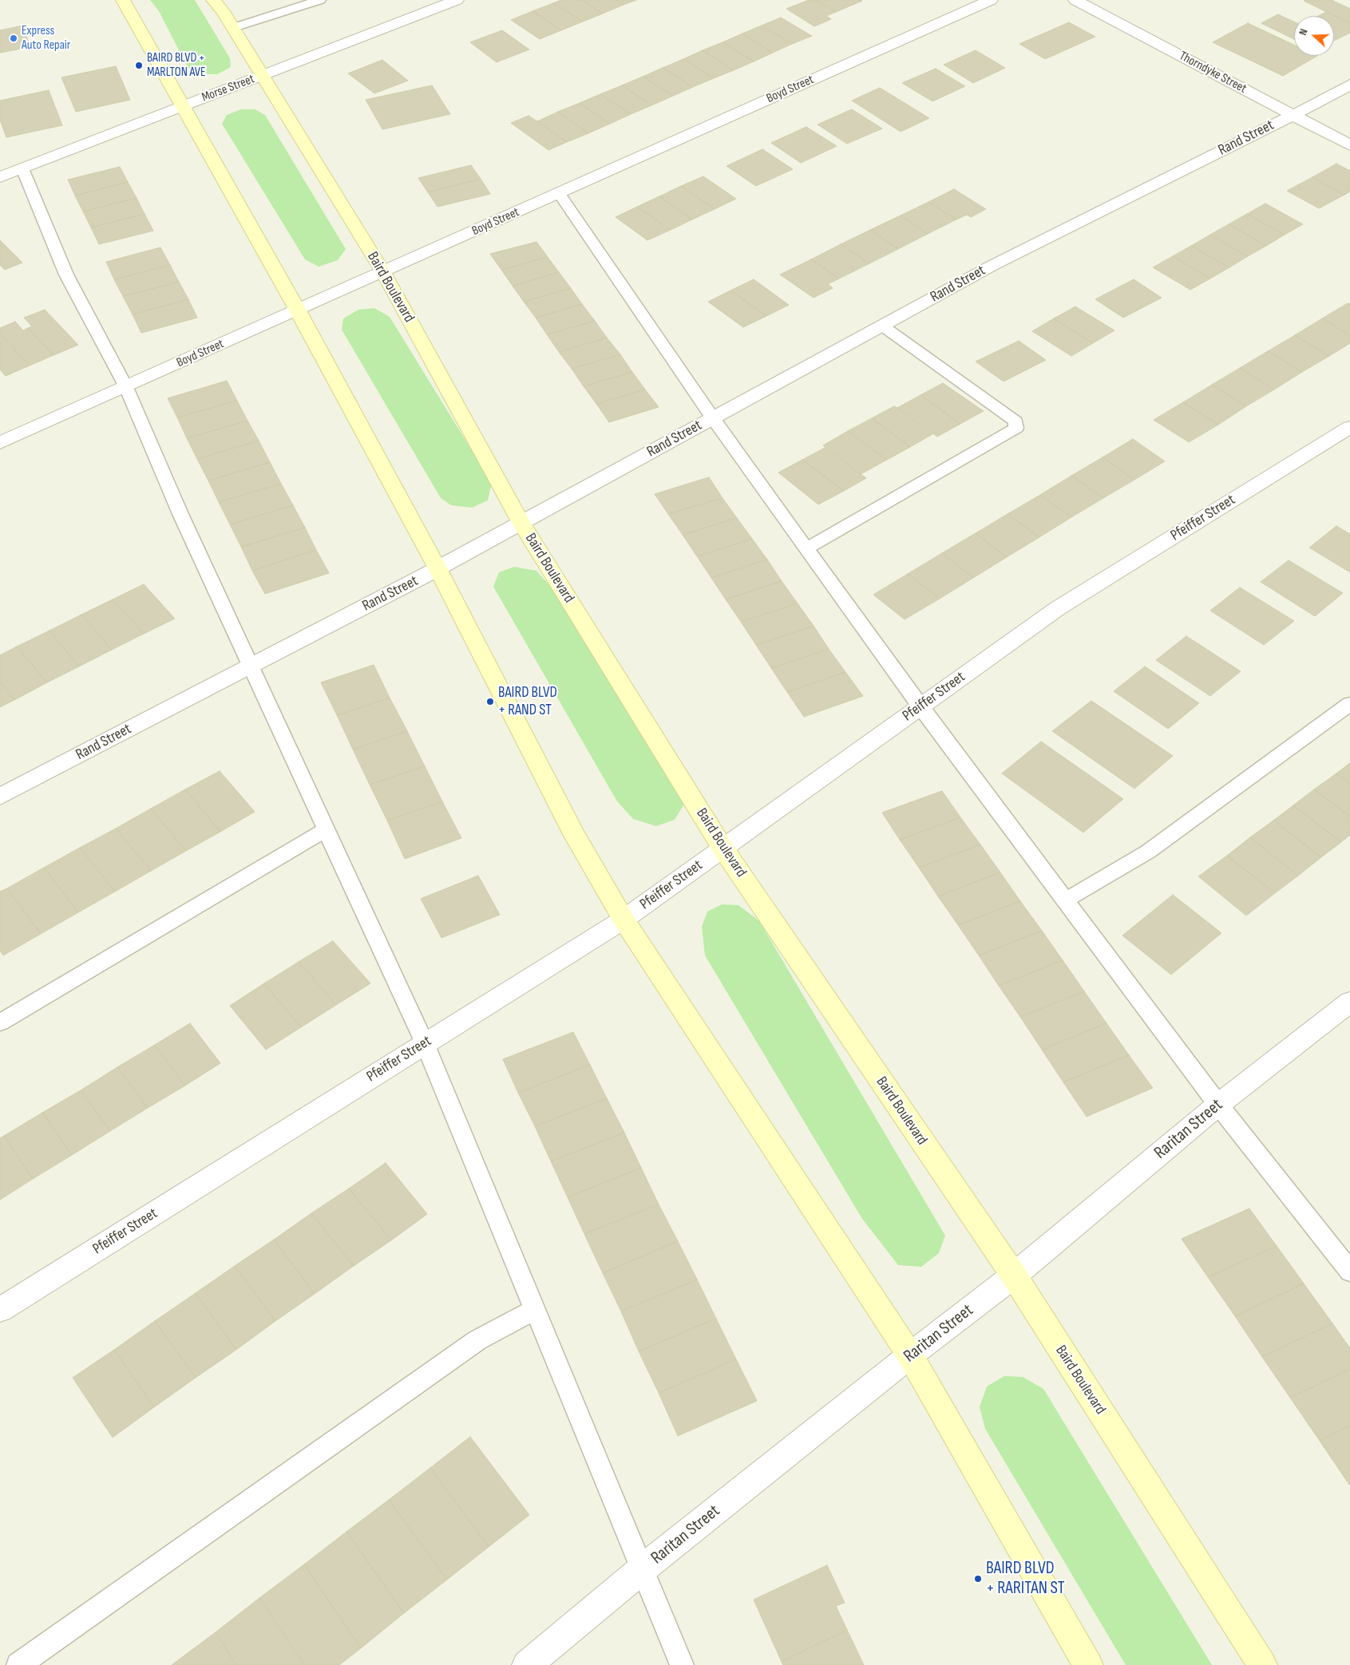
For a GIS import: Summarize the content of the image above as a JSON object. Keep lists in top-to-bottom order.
{
  "streets": {
    "main road": ["Baird Boulevard"],
    "street": [
      "Thorndyke Street",
      "Morse Street",
      "Boyd Street",
      "Rand Street",
      "Pfeiffer Street",
      "Raritan Street"
    ]
  },
  "crossings": [
    ["Thorndyke Street", "Rand Street"],
    ["Morse Street", "Baird Boulevard"],
    ["Boyd Street", "Baird Boulevard"],
    ["Rand Street", "Baird Boulevard"],
    ["Baird Boulevard", "Pfeiffer Street"],
    ["Baird Boulevard", "Raritan Street"]
  ],
  "places": [
    "Express Auto Repair",
    "BAIRD BLVD + MARLTON AVE",
    "BAIRD BLVD + RAND ST",
    "BAIRD BLVD + RARITAN ST"
  ],
  "north": "left"
}
